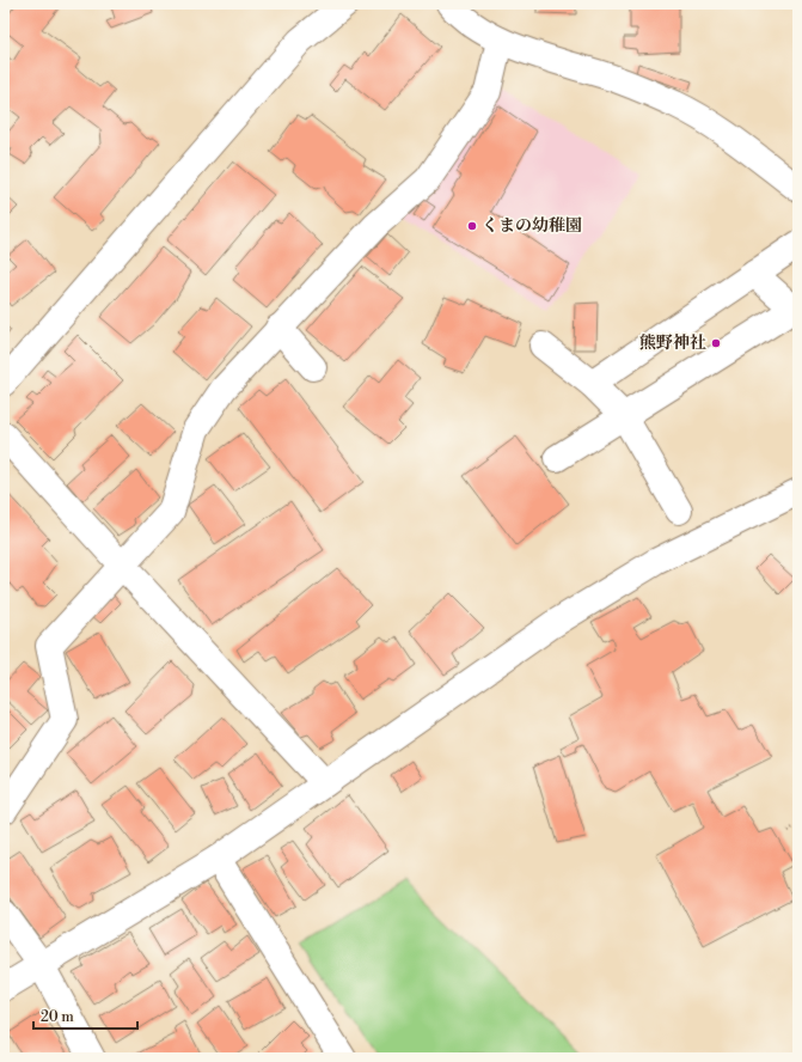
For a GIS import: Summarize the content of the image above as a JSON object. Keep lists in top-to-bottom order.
{
  "places": ["くまの幼稚園", "熊野神社"],
  "scale_bar": "20 m"
}
